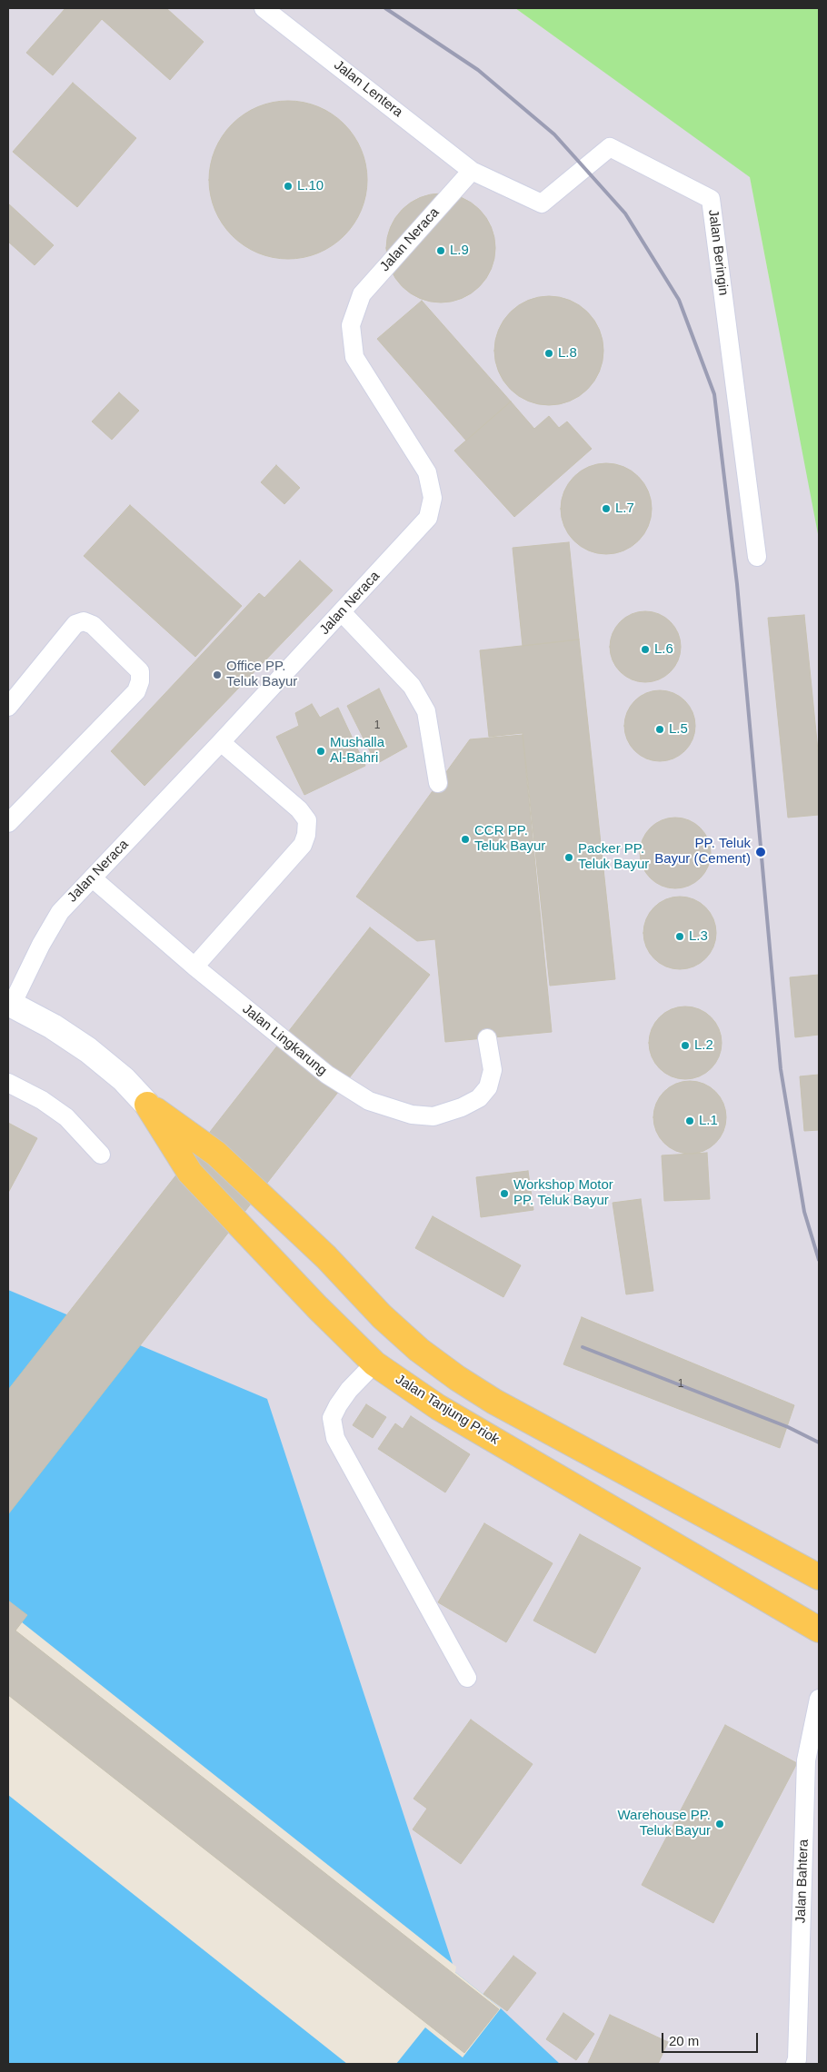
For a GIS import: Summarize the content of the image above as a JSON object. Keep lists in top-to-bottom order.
{
  "streets": {
    "highway": ["Jalan Tanjung Priok"],
    "lane": [
      "Jalan Lentera",
      "Jalan Neraca",
      "Jalan Beringin",
      "Jalan Lingkarung",
      "Jalan Bahtera"
    ]
  },
  "crossings": [
    ["Jalan Lentera", "Jalan Neraca"],
    ["Jalan Lentera", "Jalan Beringin"],
    ["Jalan Neraca", "Jalan Beringin"],
    ["Jalan Neraca", "Jalan Lingkarung"],
    ["Jalan Neraca", "Jalan Tanjung Priok"]
  ],
  "places": [
    "L.10",
    "L.9",
    "L.8",
    "L.7",
    "L.6",
    "Office PP. Teluk Bayur",
    "L.5",
    "Mushalla Al-Bahri",
    "CCR PP. Teluk Bayur",
    "PP. Teluk Bayur (Cement)",
    "Packer PP. Teluk Bayur",
    "L.3",
    "L.2",
    "L.1",
    "Workshop Motor PP. Teluk Bayur",
    "Warehouse PP. Teluk Bayur"
  ],
  "house_numbers": ["1", "1"],
  "scale_bar": "20 m"
}
